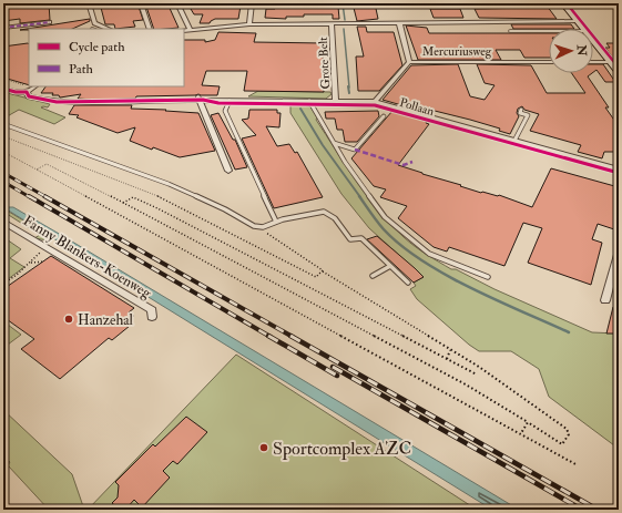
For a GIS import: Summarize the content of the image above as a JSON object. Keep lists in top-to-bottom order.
{
  "streets": {
    "street": [
      "Mercuriusweg",
      "Grote Belt",
      "Pollaan",
      "Fanny Blankers-Koenweg"
    ]
  },
  "crossings": [
    ["Mercuriusweg", "Pollaan"],
    ["Grote Belt", "Pollaan"]
  ],
  "places": ["Hanzehal", "Sportcomplex AZC"],
  "legend": ["Cycle path", "Path"],
  "north": "right"
}
